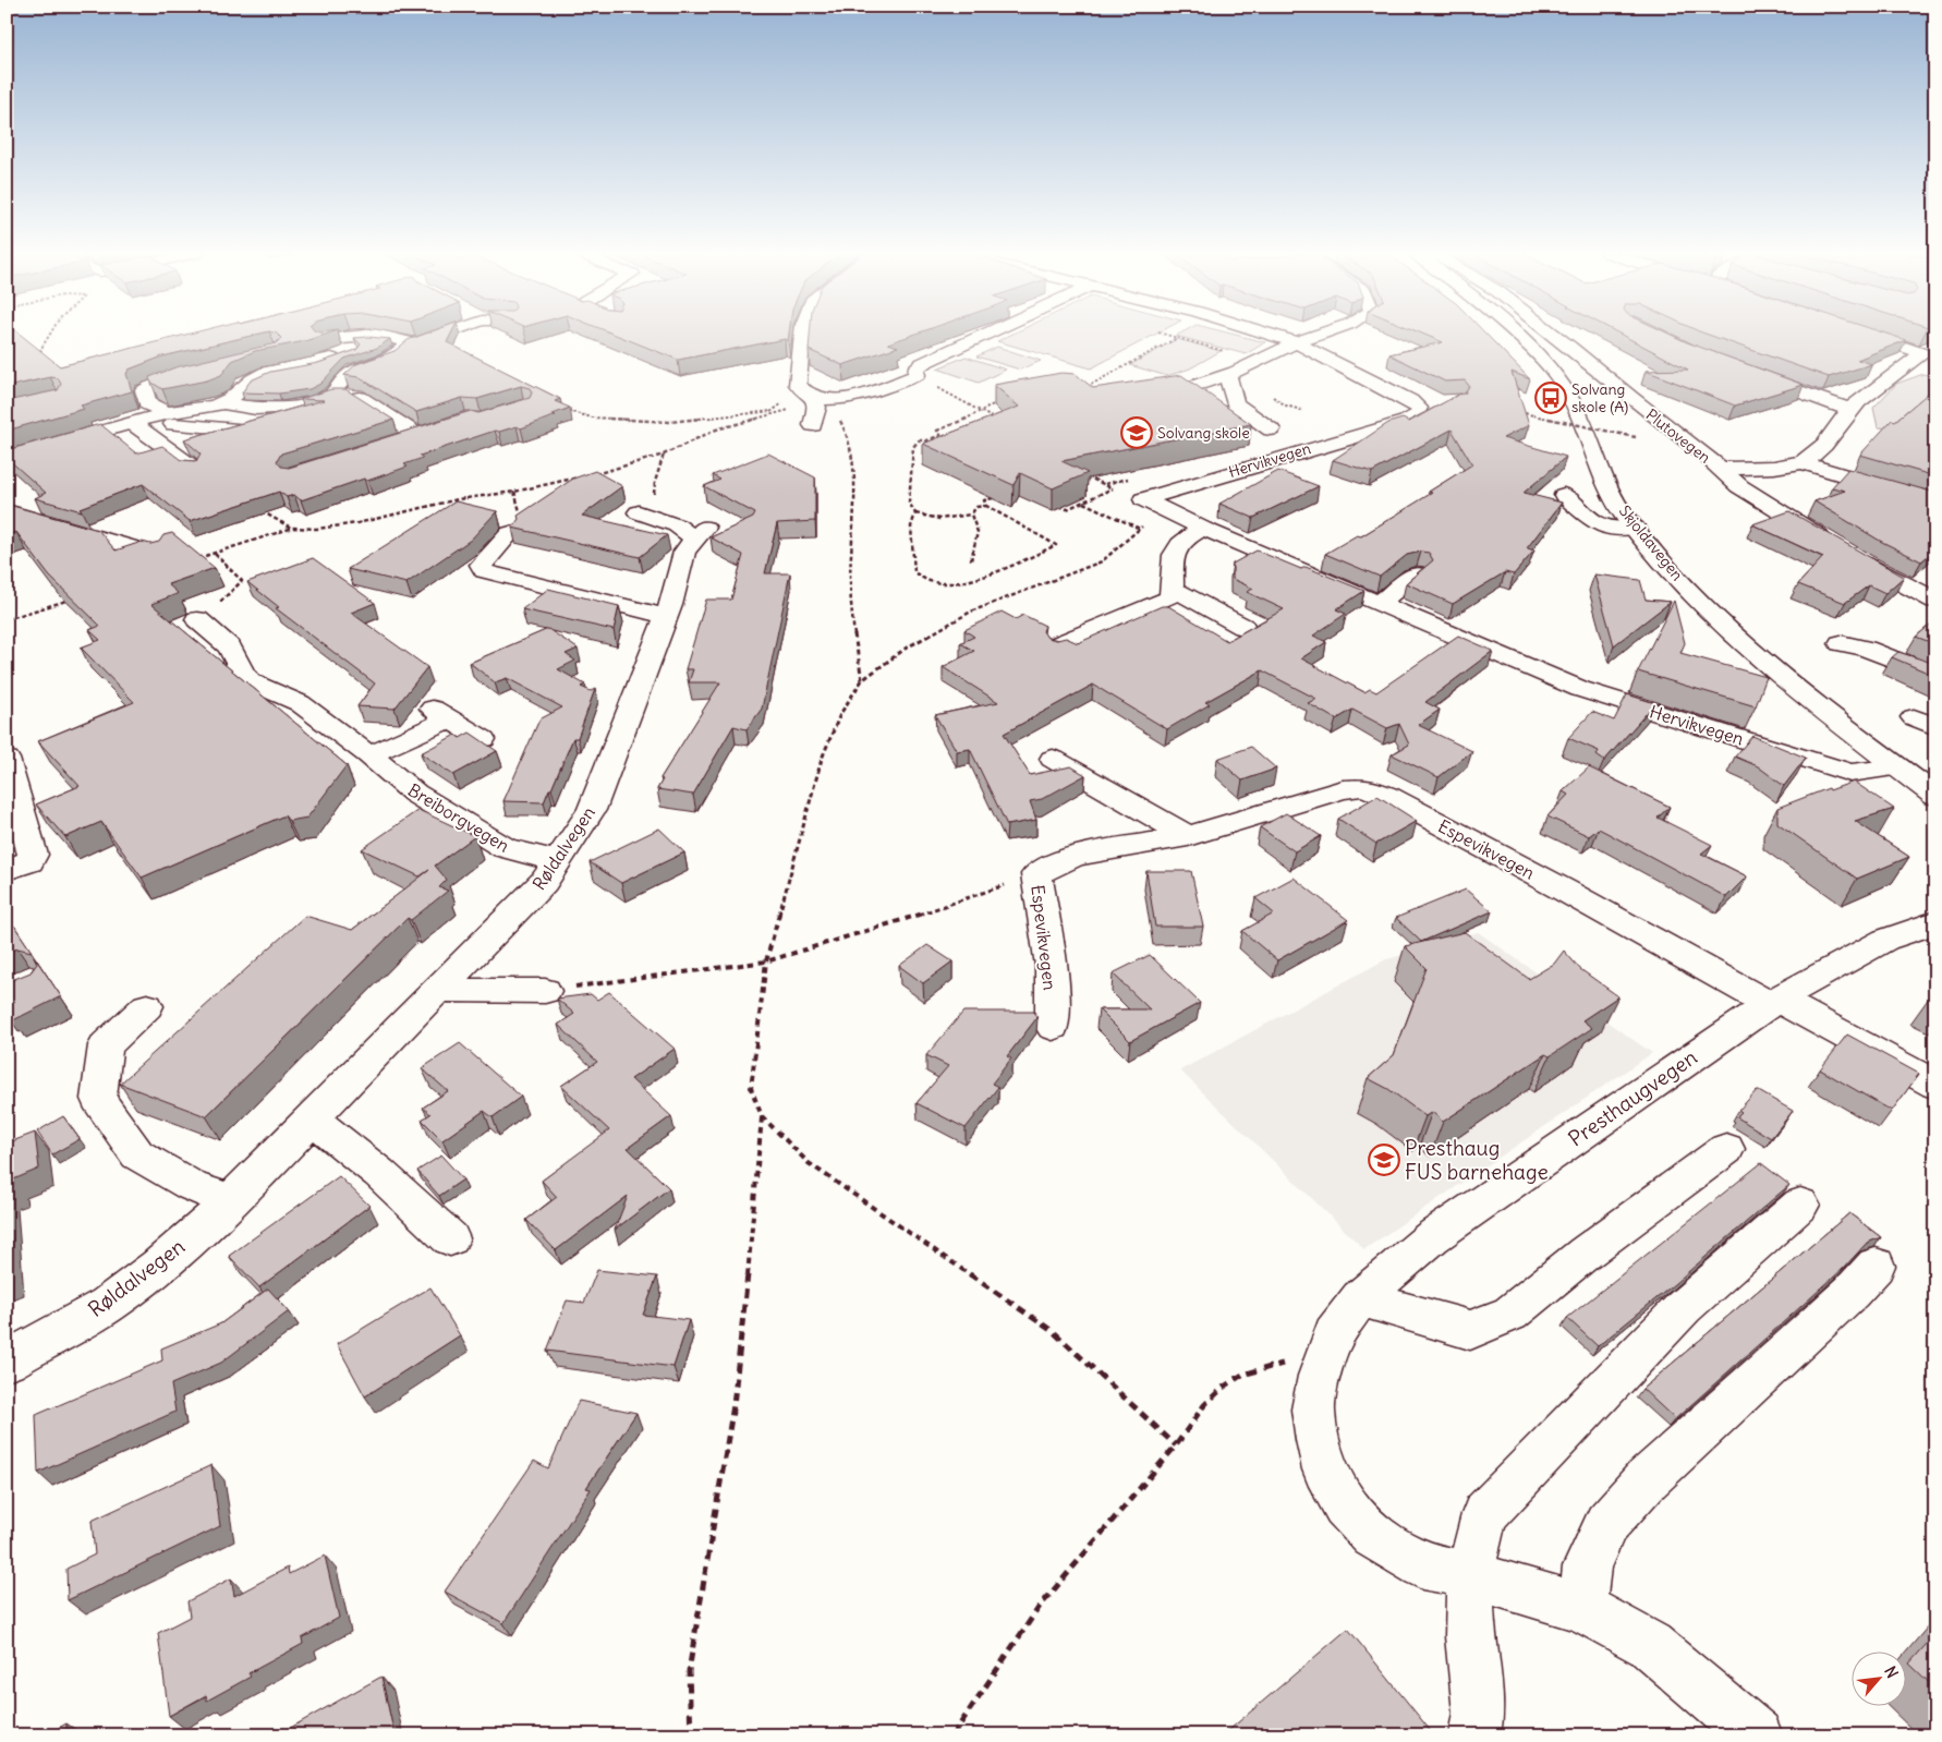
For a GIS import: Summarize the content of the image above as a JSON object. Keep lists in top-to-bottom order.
{
  "streets": {
    "street": [
      "Plutovegen",
      "Hervikvegen",
      "Skjoldavegen",
      "Breiborgvegen",
      "Røldalvegen",
      "Espevikvegen",
      "Presthaugvegen"
    ]
  },
  "crossings": [
    ["Hervikvegen", "Skjoldavegen"],
    ["Breiborgvegen", "Røldalvegen"],
    ["Espevikvegen", "Presthaugvegen"]
  ],
  "places": {
    "bus stop": ["Solvang skole (A)"],
    "school or university": ["Solvang skole", "Presthaug FUS barnehage"]
  },
  "north": "top right"
}
